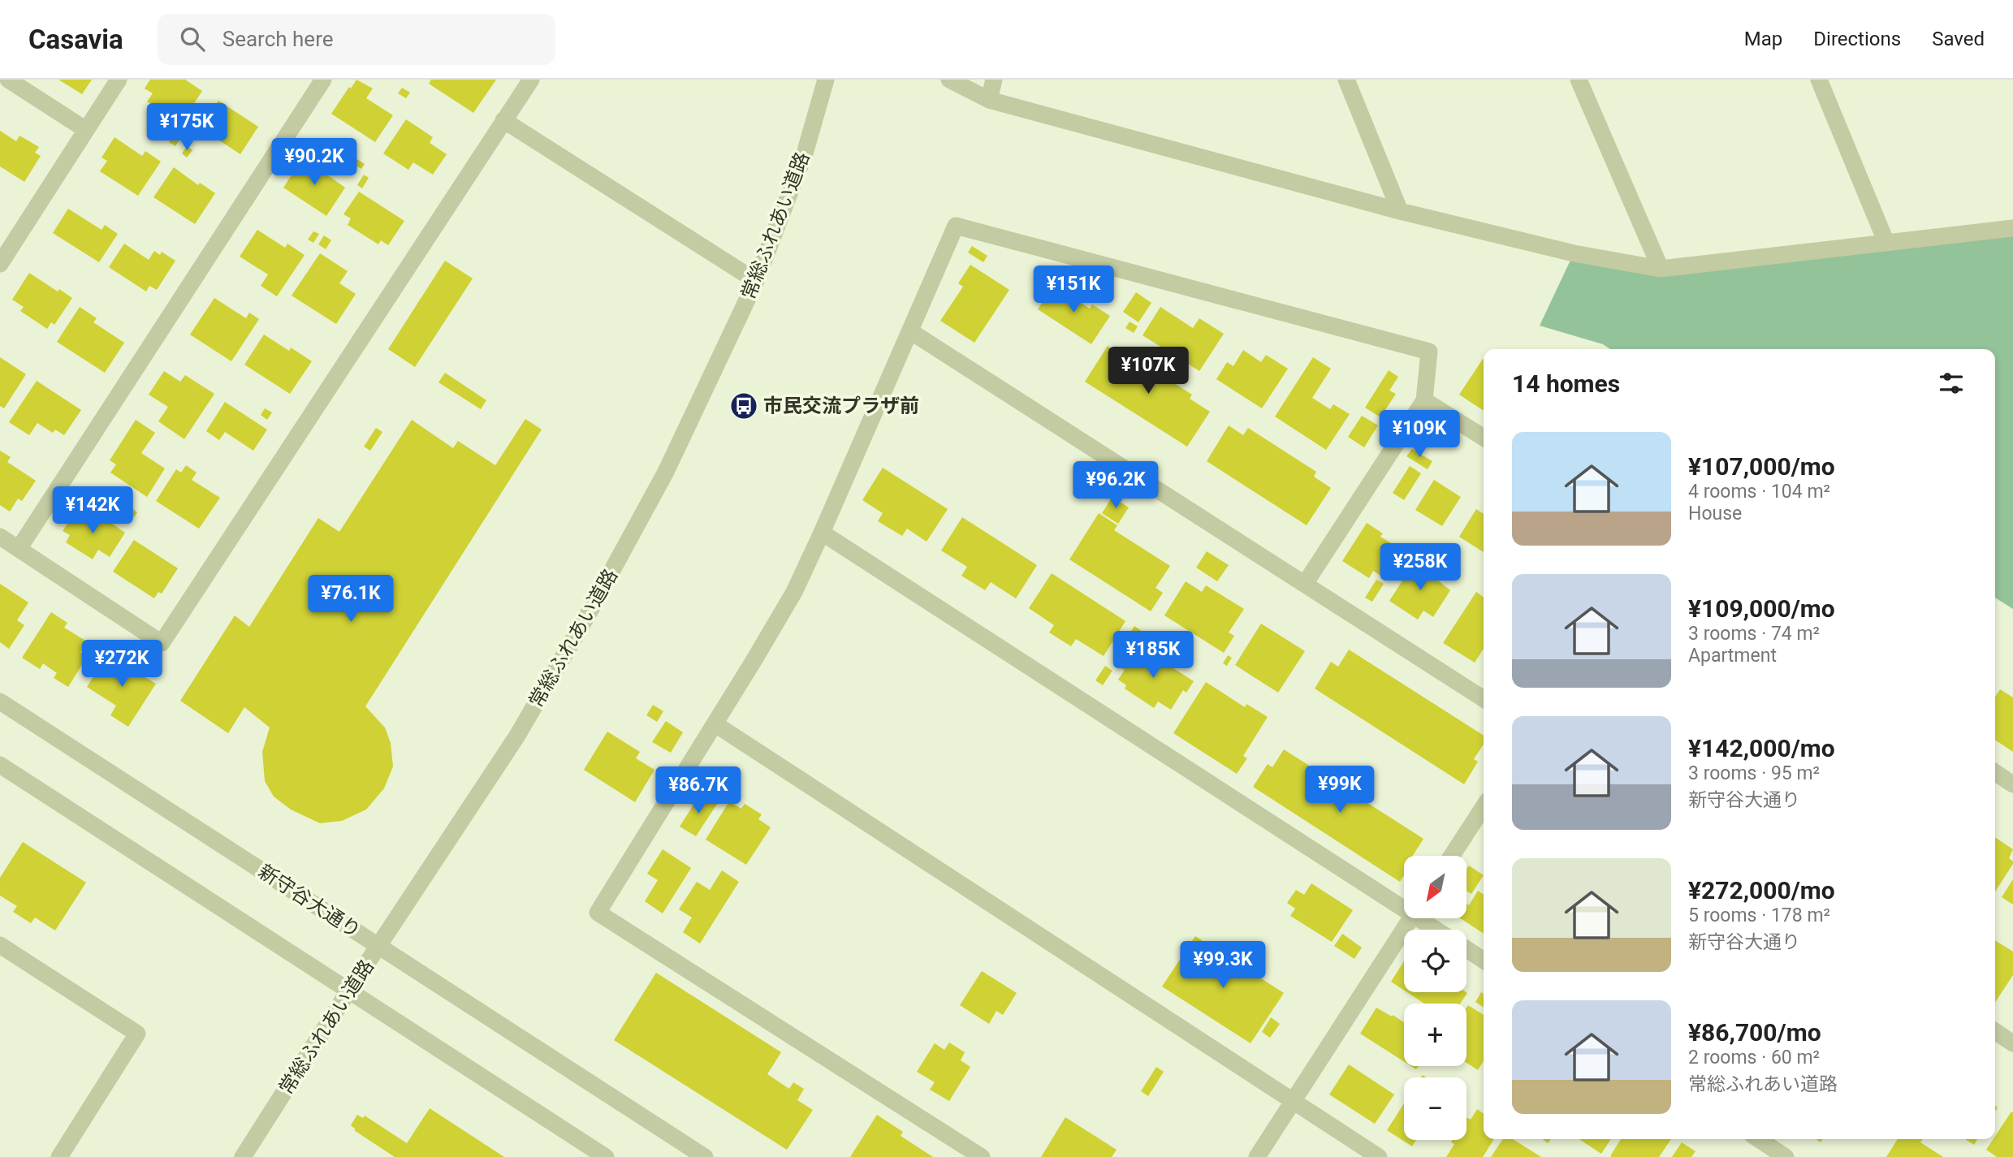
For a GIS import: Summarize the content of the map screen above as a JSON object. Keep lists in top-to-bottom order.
{
  "streets": {
    "street": ["常総ふれあい道路", "新守谷大通り"]
  },
  "crossings": [
    ["常総ふれあい道路", "新守谷大通り"]
  ],
  "places": {
    "bus stop": ["市民交流プラザ前"]
  },
  "north": "bottom left",
  "page": {
    "header": "Casavia",
    "search": "Search here",
    "nav": ["Map", "Directions", "Saved"],
    "price": [
      "¥175K",
      "¥90.2K",
      "¥151K",
      "¥107K",
      "¥109K",
      "¥96.2K",
      "¥142K",
      "¥258K",
      "¥76.1K",
      "¥185K",
      "¥272K",
      "¥99K",
      "¥86.7K",
      "¥99.3K"
    ],
    "heading": "14 homes",
    "list": [
      {
        "name": "¥107,000/mo",
        "note": "4 rooms · 104 m² · House"
      },
      {
        "name": "¥109,000/mo",
        "note": "3 rooms · 74 m² · Apartment"
      },
      {
        "name": "¥142,000/mo",
        "note": "3 rooms · 95 m² · 新守谷大通り"
      },
      {
        "name": "¥272,000/mo",
        "note": "5 rooms · 178 m² · 新守谷大通り"
      },
      {
        "name": "¥86,700/mo",
        "note": "2 rooms · 60 m² · 常総ふれあい道路"
      }
    ],
    "map_buttons": ["+", "−"]
  }
}
